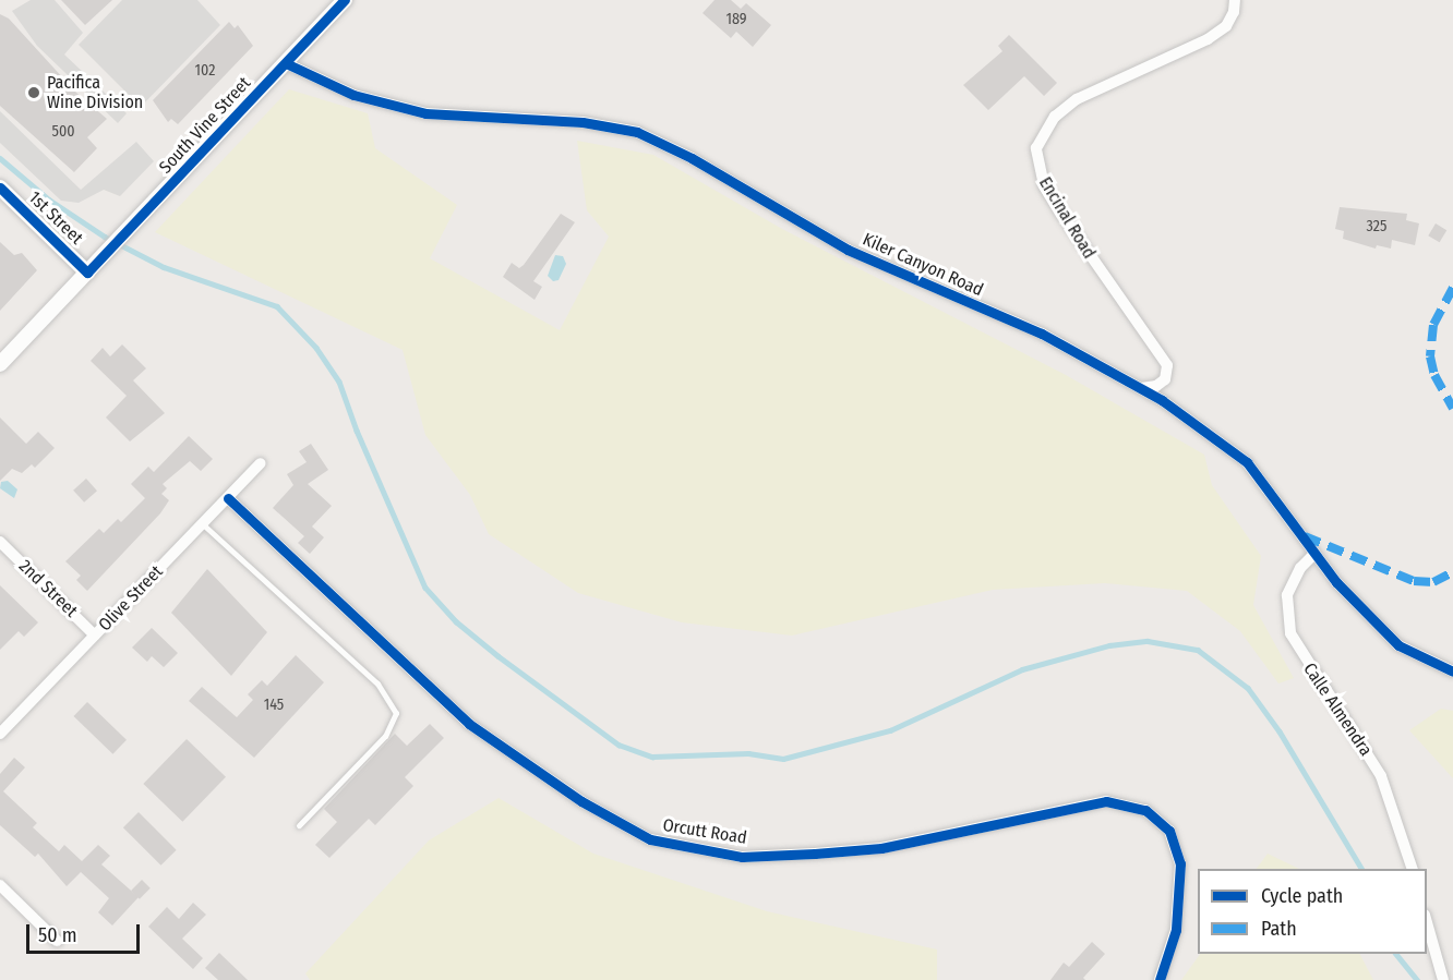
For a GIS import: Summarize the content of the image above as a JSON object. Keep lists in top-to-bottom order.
{
  "streets": {
    "street": [
      "South Vine Street",
      "1st Street",
      "Encinal Road",
      "Kiler Canyon Road",
      "2nd Street",
      "Olive Street",
      "Calle Almendra",
      "Orcutt Road"
    ]
  },
  "crossings": [
    ["South Vine Street", "1st Street"],
    ["South Vine Street", "Kiler Canyon Road"],
    ["Encinal Road", "Kiler Canyon Road"],
    ["Kiler Canyon Road", "Calle Almendra"],
    ["2nd Street", "Olive Street"],
    ["Olive Street", "Orcutt Road"]
  ],
  "places": ["Pacifica Wine Division"],
  "house_numbers": [
    "189",
    "102",
    "500",
    "325",
    "145"
  ],
  "legend": ["Cycle path", "Path"],
  "scale_bar": "50 m"
}
